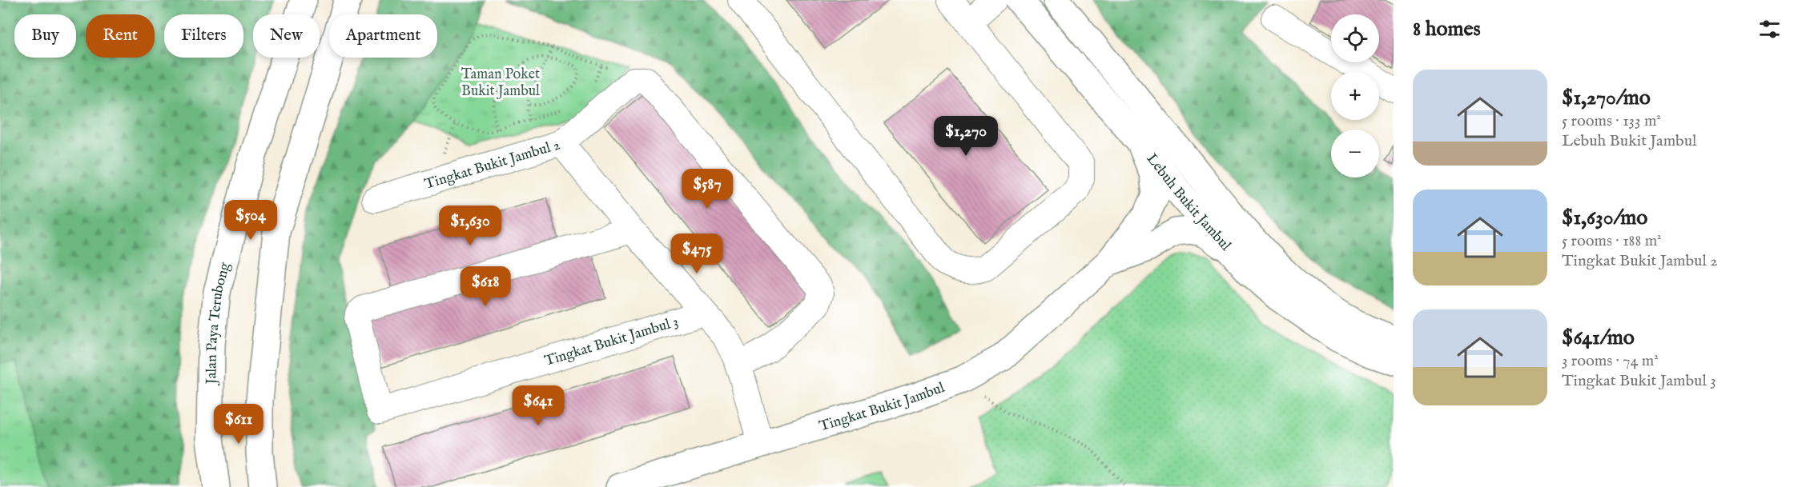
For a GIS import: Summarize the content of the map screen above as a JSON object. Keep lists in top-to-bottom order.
{
  "streets": {
    "main road": ["Lebuh Bukit Jambul", "Jalan Paya Terubong", "Tingkat Bukit Jambul"],
    "street": ["Tingkat Bukit Jambul 2", "Tingkat Bukit Jambul 3"]
  },
  "crossings": [
    ["Tingkat Bukit Jambul 2", "Tingkat Bukit Jambul 3"],
    ["Tingkat Bukit Jambul 2", "Tingkat Bukit Jambul"]
  ],
  "parks": ["Taman Poket Bukit Jambul"],
  "page": {
    "heading": "8 homes",
    "map_buttons": ["+", "−"],
    "chip": [
      "Buy",
      "Rent",
      "Filters",
      "New",
      "Apartment"
    ],
    "list": [
      {
        "name": "$1,270/mo",
        "note": "5 rooms · 133 m² · Lebuh Bukit Jambul"
      },
      {
        "name": "$1,630/mo",
        "note": "5 rooms · 188 m² · Tingkat Bukit Jambul 2"
      },
      {
        "name": "$641/mo",
        "note": "3 rooms · 74 m² · Tingkat Bukit Jambul 3"
      }
    ],
    "price": [
      "$1,270",
      "$587",
      "$504",
      "$1,630",
      "$475",
      "$618",
      "$641",
      "$611"
    ]
  }
}
